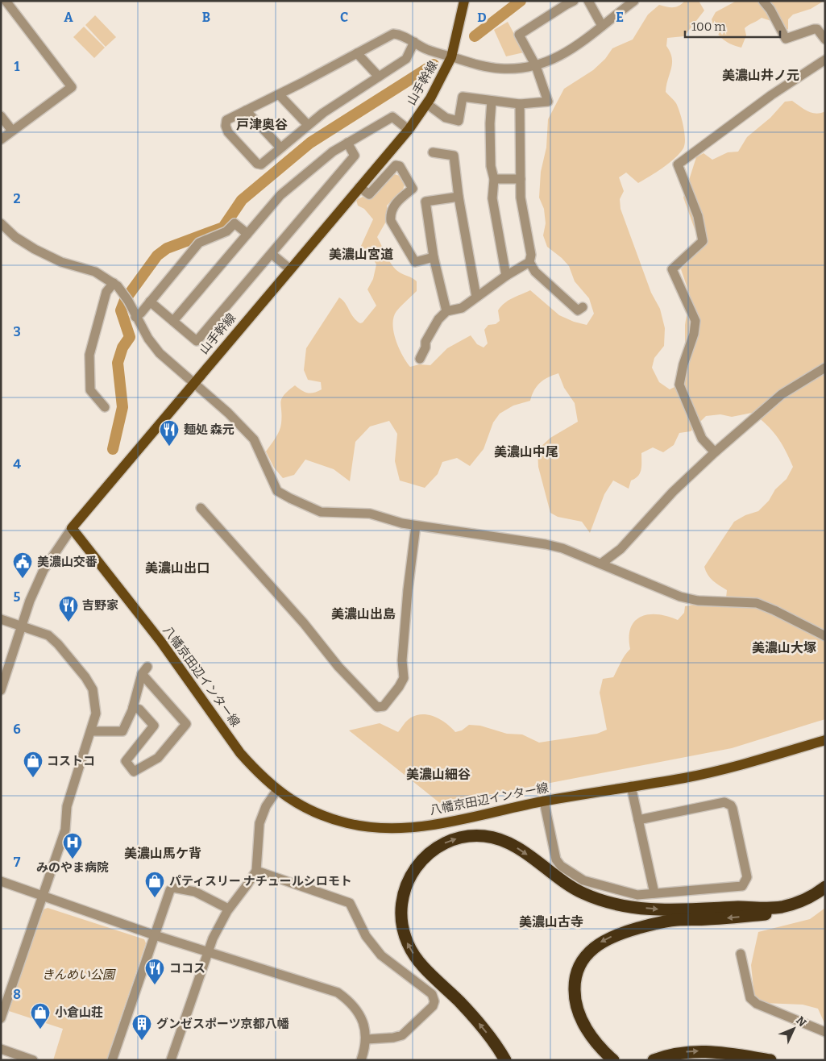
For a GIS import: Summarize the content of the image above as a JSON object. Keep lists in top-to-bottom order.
{
  "streets": {
    "main road": ["山手幹線", "八幡京田辺インター線"]
  },
  "crossings": [
    ["山手幹線", "八幡京田辺インター線"]
  ],
  "districts": [
    "美濃山井ノ元",
    "戸津奥谷",
    "美濃山宮道",
    "美濃山中尾",
    "美濃山出口",
    "美濃山出島",
    "美濃山大塚",
    "美濃山細谷",
    "美濃山馬ケ背",
    "美濃山古寺"
  ],
  "parks": ["きんめい公園"],
  "places": {
    "restaurant": ["麺処 森元", "吉野家", "ココス"],
    "public building": ["美濃山交番"],
    "shop": ["コストコ", "パティスリー ナチュールシロモト", "小倉山荘"],
    "hospital": ["みのやま病院"],
    "building": ["グンゼスポーツ京都八幡"]
  },
  "scale_bar": "100 m",
  "north": "top right",
  "grid": {
    "columns": [
      "A",
      "B",
      "C",
      "D",
      "E"
    ],
    "rows": [
      "1",
      "2",
      "3",
      "4",
      "5",
      "6",
      "7",
      "8"
    ]
  }
}
